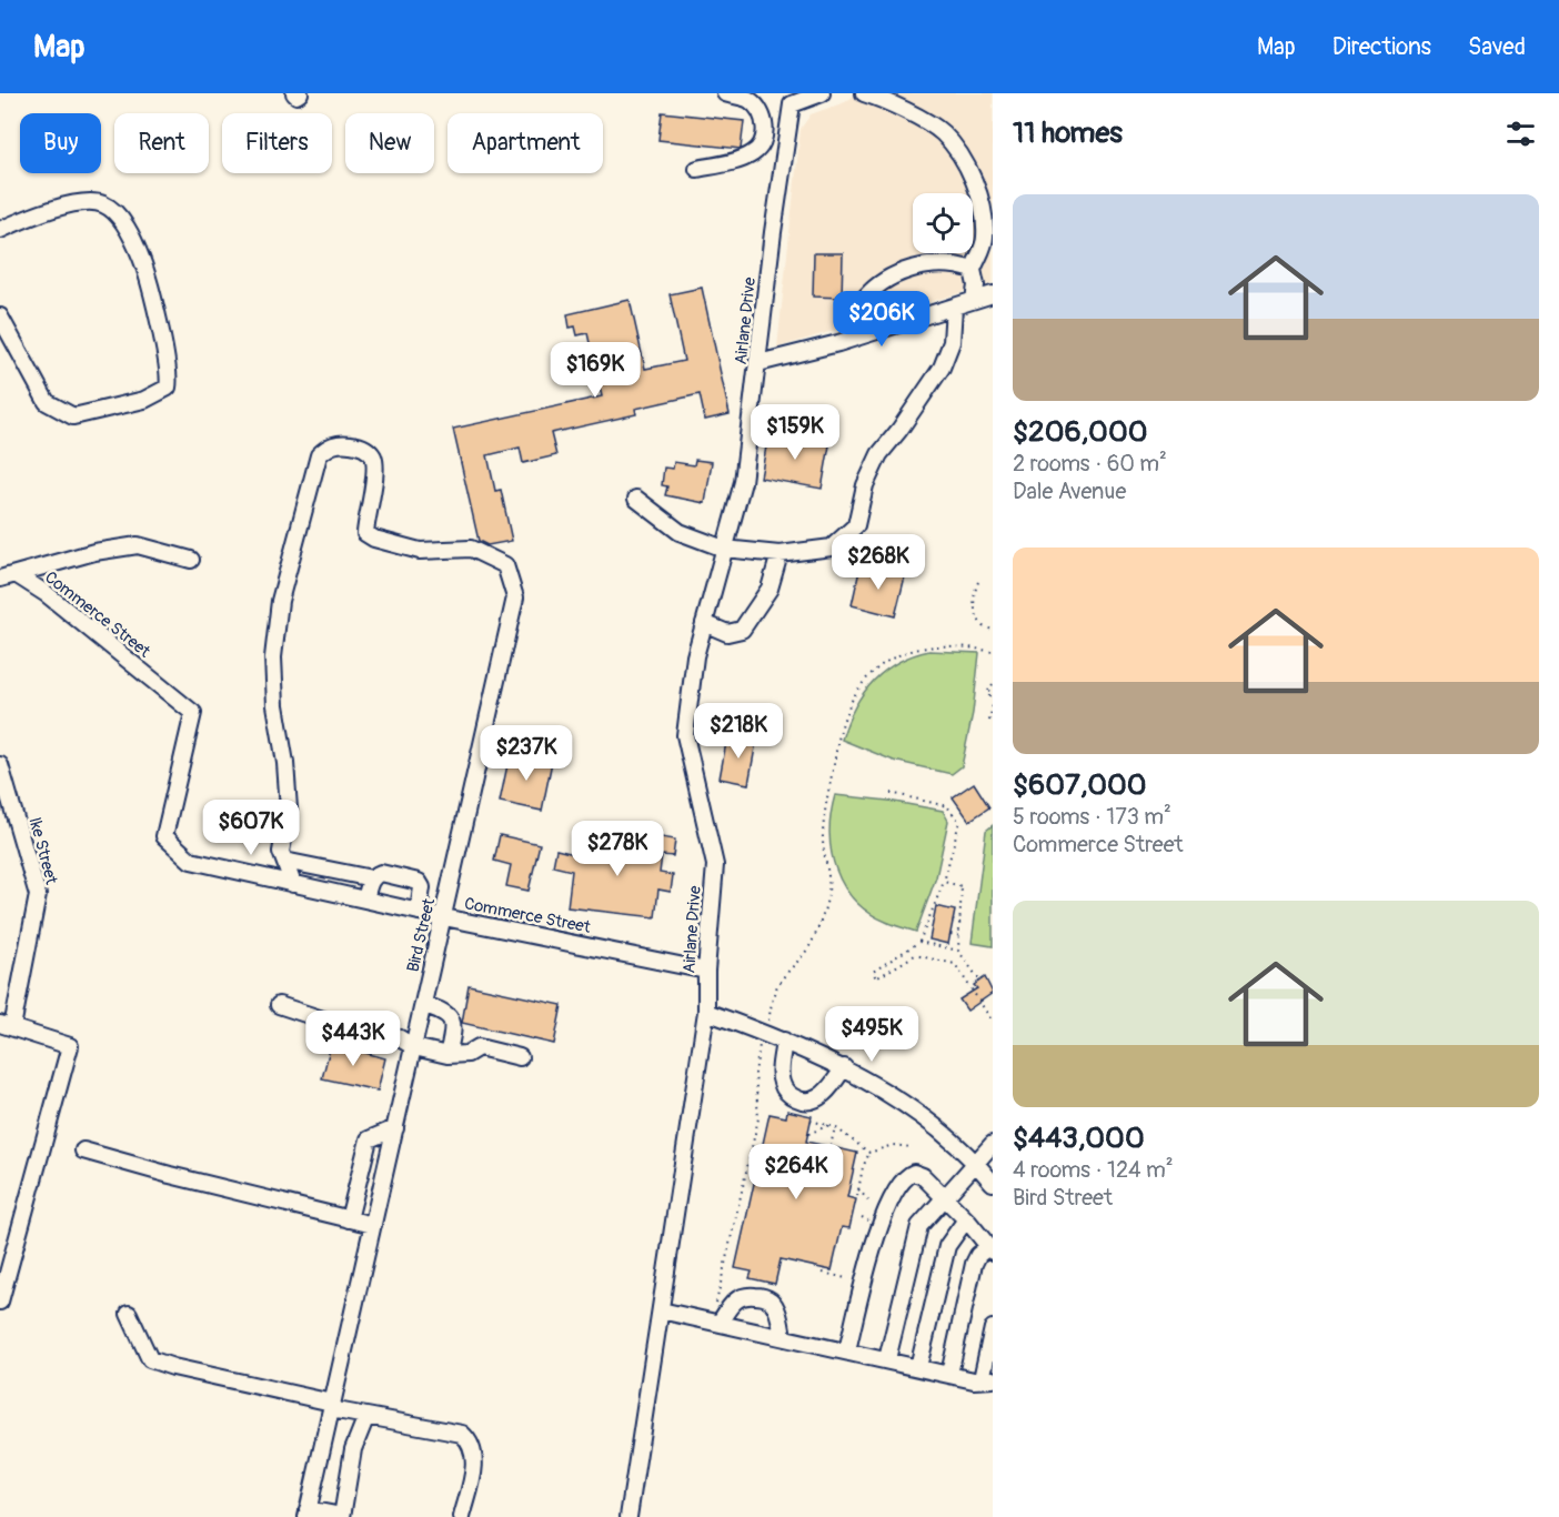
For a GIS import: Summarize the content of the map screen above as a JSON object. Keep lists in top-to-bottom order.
{
  "streets": {
    "street": [
      "Airlane Drive",
      "Commerce Street",
      "Ike Street",
      "Bird Street"
    ]
  },
  "crossings": [
    ["Airlane Drive", "Commerce Street"],
    ["Commerce Street", "Bird Street"]
  ],
  "page": {
    "header": "Map",
    "nav": ["Map", "Directions", "Saved"],
    "heading": "11 homes",
    "chip": [
      "Buy",
      "Rent",
      "Filters",
      "New",
      "Apartment"
    ],
    "list": [
      {
        "name": "$206,000",
        "note": "2 rooms · 60 m² · Dale Avenue"
      },
      {
        "name": "$607,000",
        "note": "5 rooms · 173 m² · Commerce Street"
      },
      {
        "name": "$443,000",
        "note": "4 rooms · 124 m² · Bird Street"
      }
    ],
    "price": [
      "$206K",
      "$169K",
      "$159K",
      "$268K",
      "$218K",
      "$237K",
      "$607K",
      "$278K",
      "$495K",
      "$443K",
      "$264K"
    ]
  }
}
